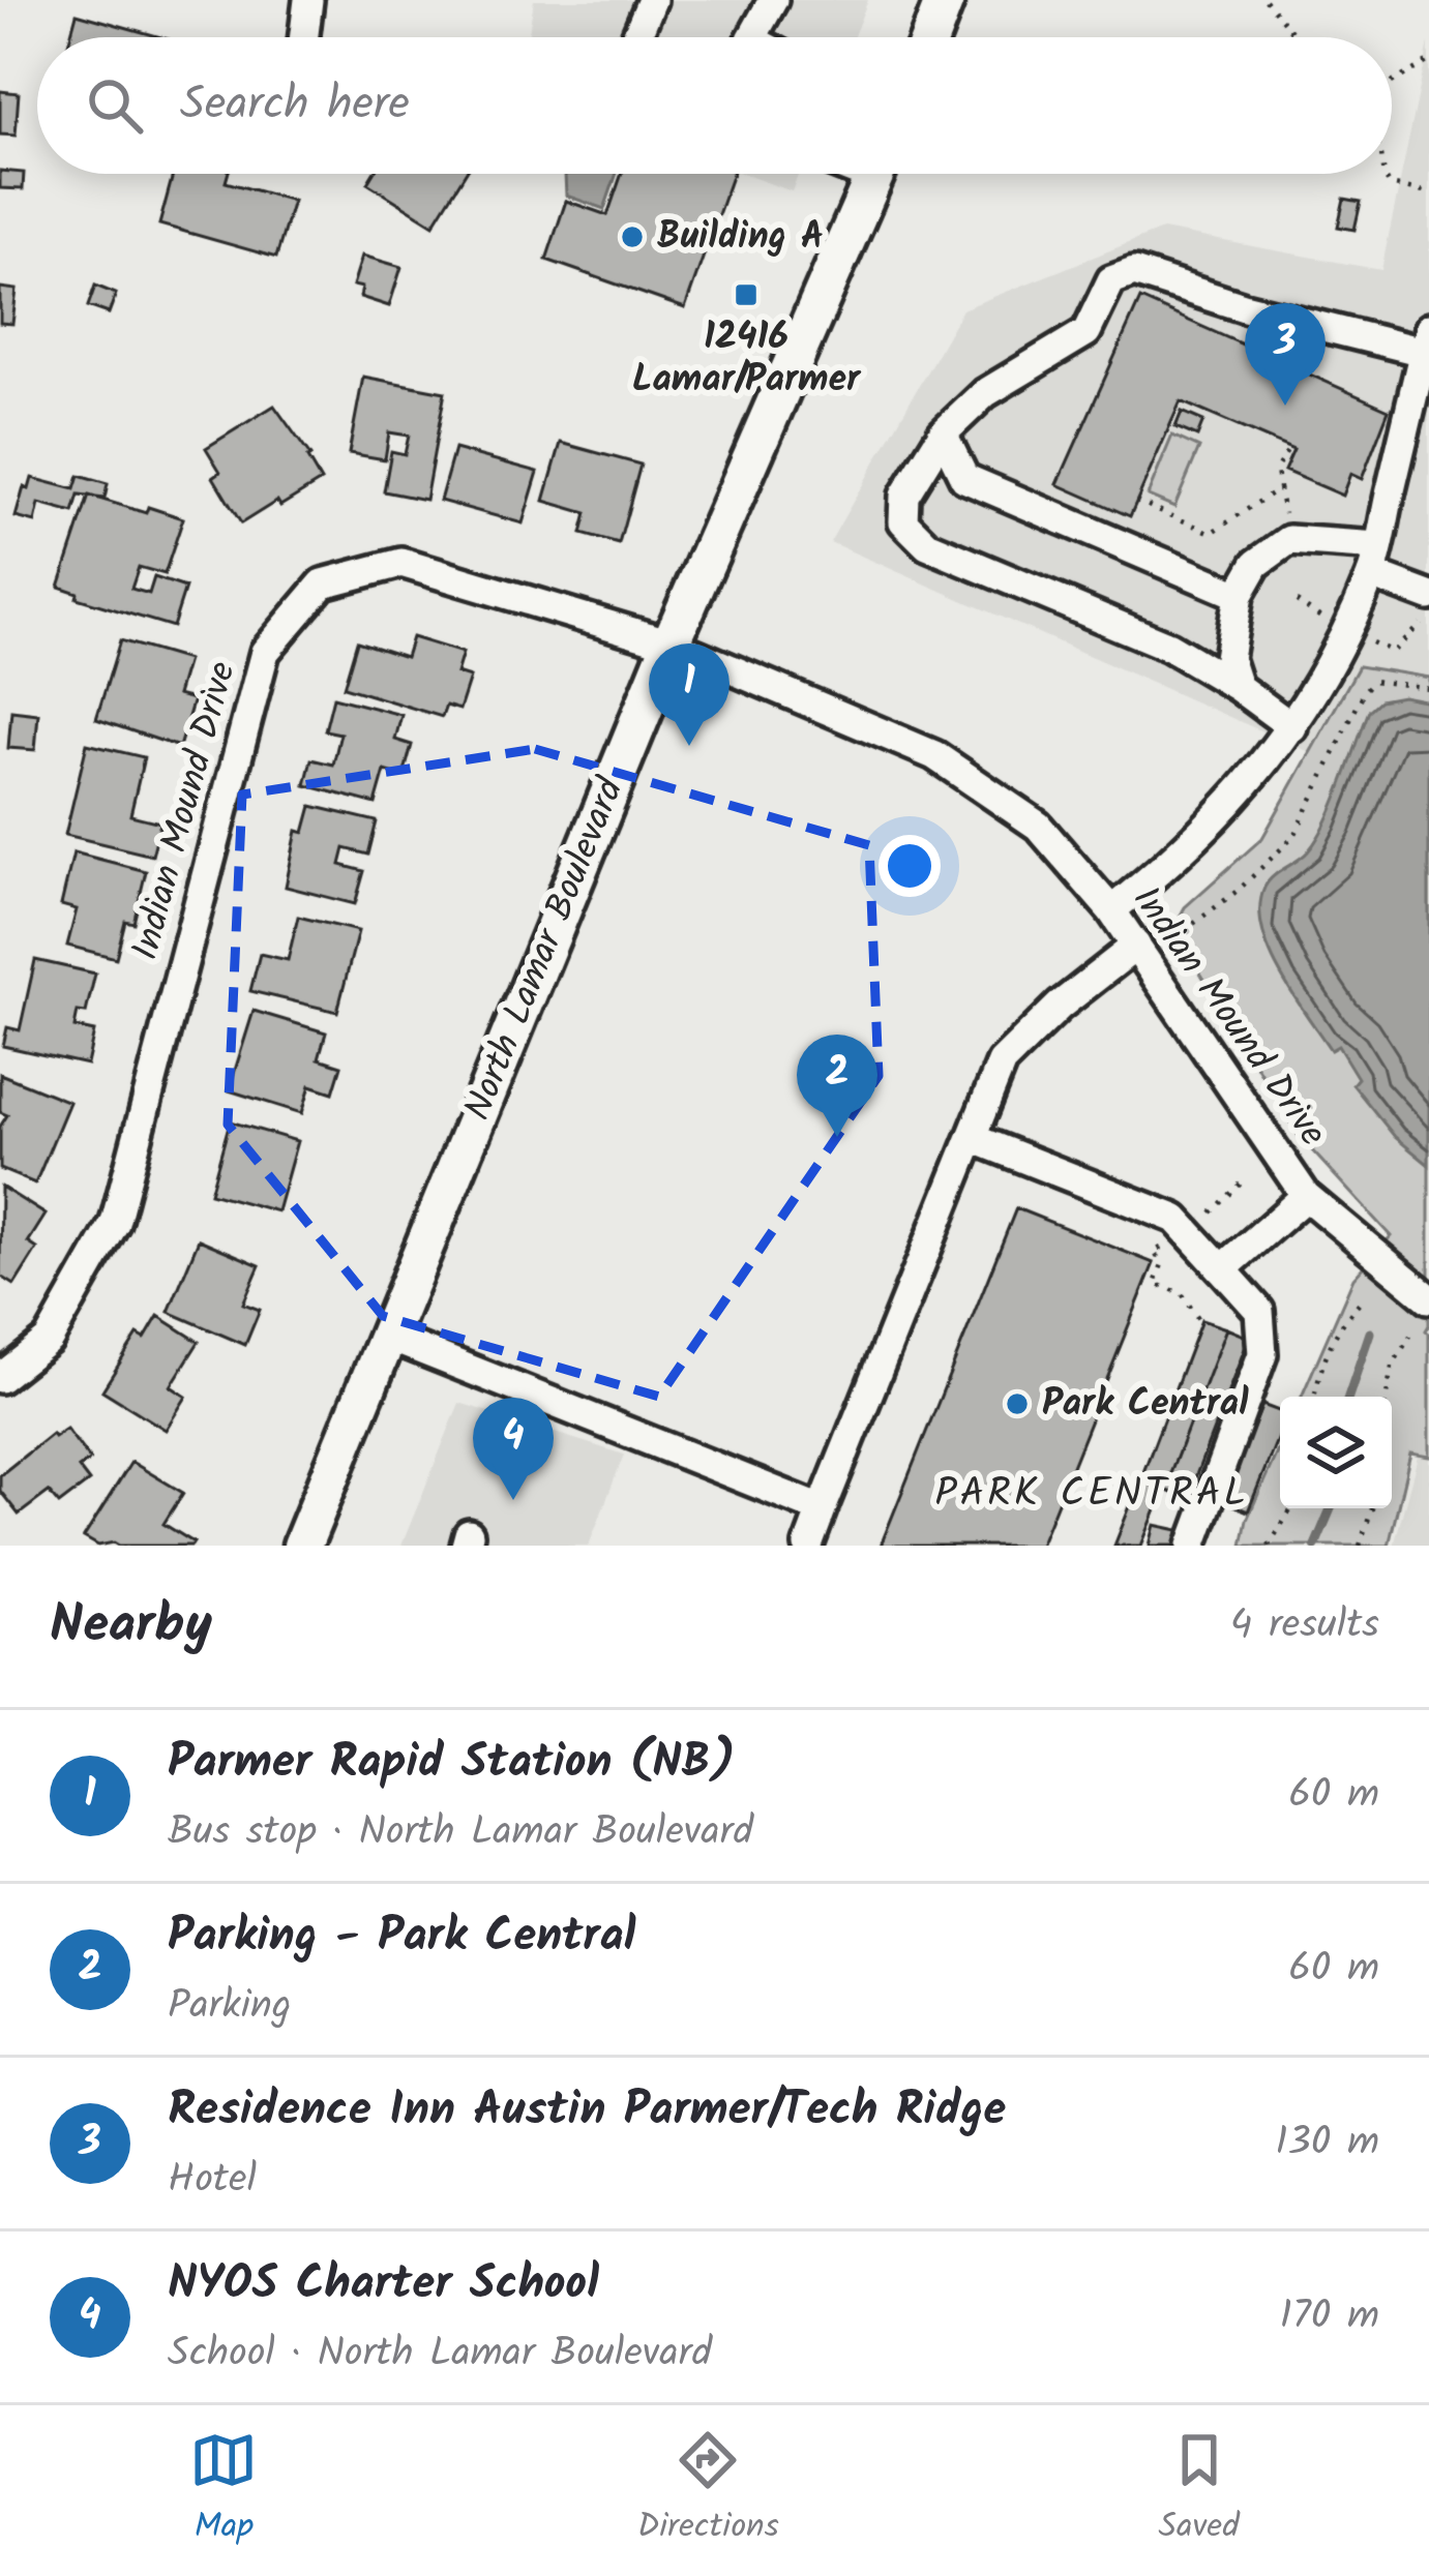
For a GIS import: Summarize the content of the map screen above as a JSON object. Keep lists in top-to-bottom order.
{
  "streets": {
    "main road": ["North Lamar Boulevard"],
    "street": ["Indian Mound Drive"]
  },
  "crossings": [
    ["Indian Mound Drive", "North Lamar Boulevard"]
  ],
  "districts": ["PARK CENTRAL"],
  "places": {
    "other": ["Building A", "Park Central"],
    "transit": ["12416 Lamar/Parmer"]
  },
  "page": {
    "search": "Search here",
    "pins": [
      "3",
      "1",
      "2",
      "4"
    ],
    "heading": ["Nearby", "4 results"],
    "list": [
      {
        "mark": "1",
        "name": "Parmer Rapid Station (NB)",
        "note": "Bus stop · North Lamar Boulevard",
        "value": "60 m"
      },
      {
        "mark": "2",
        "name": "Parking - Park Central",
        "note": "Parking",
        "value": "60 m"
      },
      {
        "mark": "3",
        "name": "Residence Inn Austin Parmer/Tech Ridge",
        "note": "Hotel",
        "value": "130 m"
      },
      {
        "mark": "4",
        "name": "NYOS Charter School",
        "note": "School · North Lamar Boulevard",
        "value": "170 m"
      }
    ],
    "nav": ["Map", "Directions", "Saved"]
  }
}
